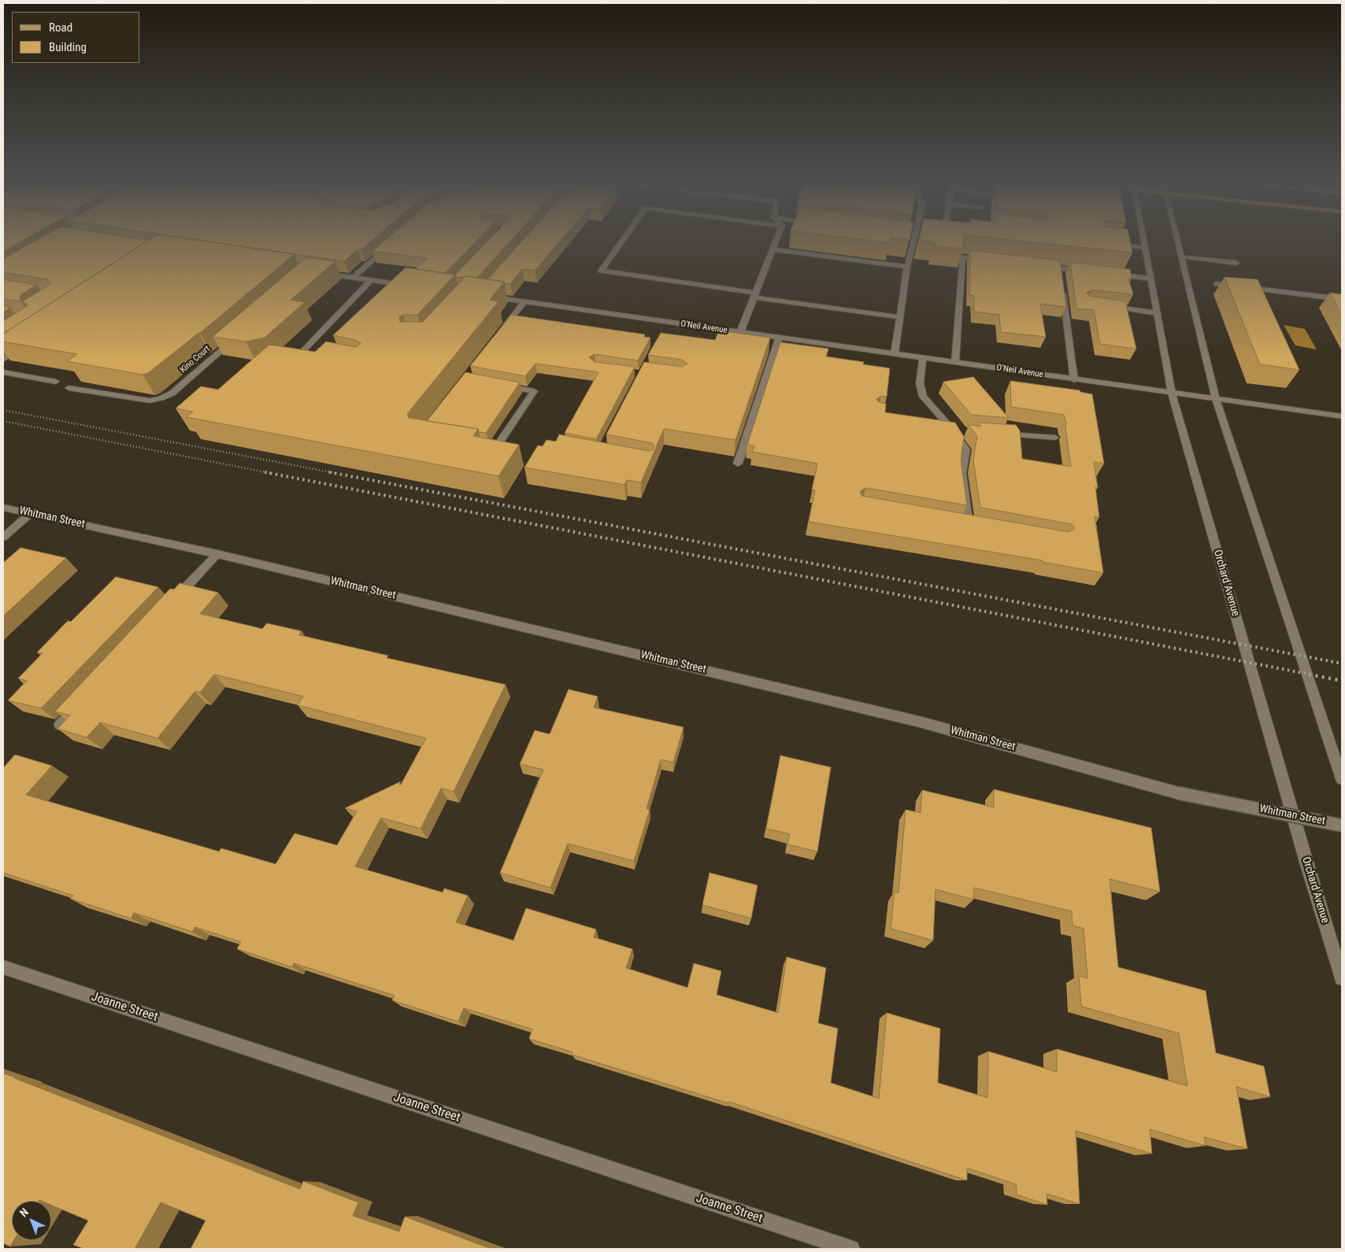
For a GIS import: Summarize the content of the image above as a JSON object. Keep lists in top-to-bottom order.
{
  "streets": {
    "street": [
      "O'Neil Avenue",
      "Kino Court",
      "Whitman Street",
      "Orchard Avenue",
      "Joanne Street"
    ]
  },
  "crossings": [
    ["O'Neil Avenue", "Orchard Avenue"]
  ],
  "legend": ["Road", "Building"],
  "north": "top left"
}
